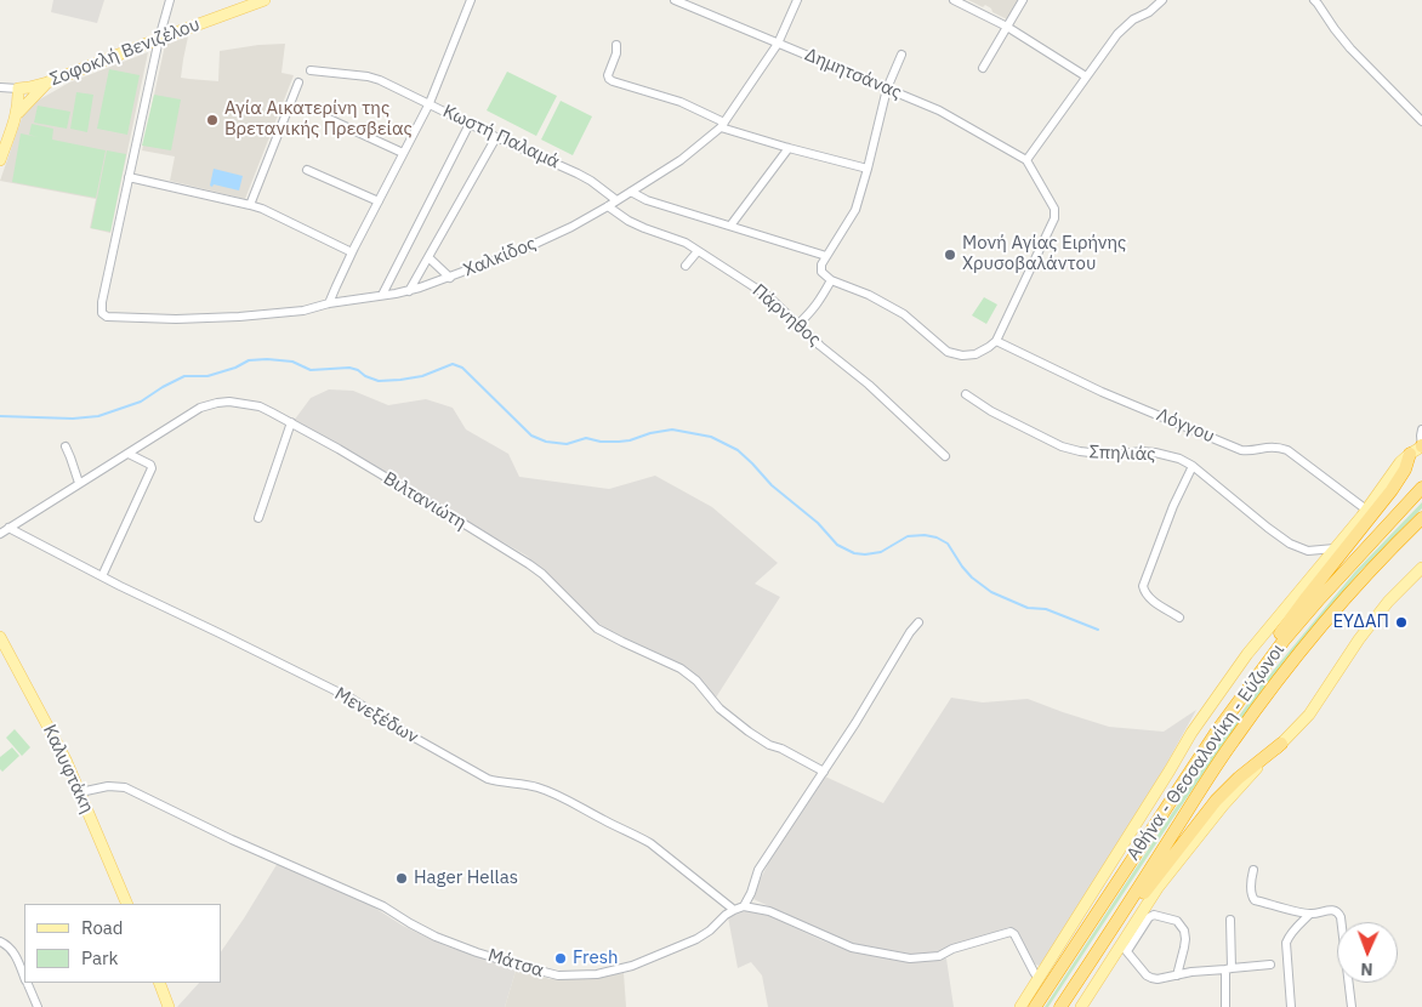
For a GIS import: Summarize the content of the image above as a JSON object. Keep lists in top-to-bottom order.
{
  "streets": {
    "highway": ["Αθήνα - Θεσσαλονίκη - Εύζωνοι"],
    "main road": ["Σοφοκλή Βενιζέλου", "Καλυφτάκη"],
    "street": [
      "Δημητσάνας",
      "Κωστή Παλαμά",
      "Χαλκίδος",
      "Πάρνηθος",
      "Λόγγου",
      "Σπηλιάς",
      "Βιλτανιώτη",
      "Μενεξέδων",
      "Μάτσα"
    ]
  },
  "crossings": [
    ["Δημητσάνας", "Χαλκίδος"],
    ["Κωστή Παλαμά", "Χαλκίδος"],
    ["Χαλκίδος", "Πάρνηθος"],
    ["Βιλτανιώτη", "Μενεξέδων"],
    ["Μενεξέδων", "Μάτσα"],
    ["Καλυφτάκη", "Μάτσα"]
  ],
  "places": [
    "Αγία Αικατερίνη της Βρετανικής Πρεσβείας",
    "Μονή Αγίας Ειρήνης Χρυσοβαλάντου",
    "ΕΥΔΑΠ",
    "Hager Hellas",
    "Fresh"
  ],
  "legend": ["Road", "Park"],
  "north": "bottom"
}
